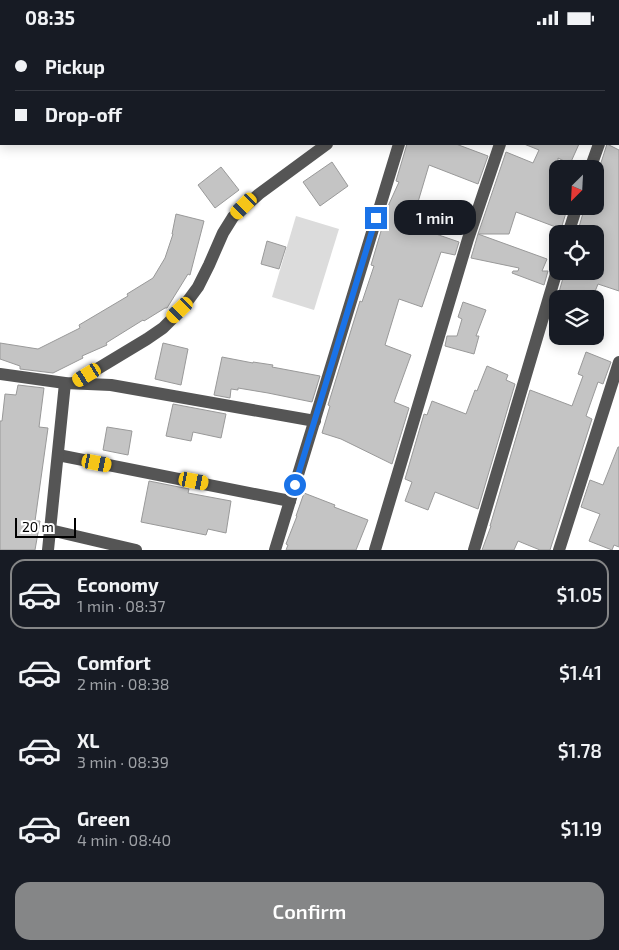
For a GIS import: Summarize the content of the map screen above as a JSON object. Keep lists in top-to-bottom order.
{
  "scale_bar": "20 m",
  "north": "bottom left",
  "page": {
    "status": "08:35",
    "banner": ["Pickup", "Drop-off"],
    "bubble": "1 min",
    "scale": "20 m",
    "list": [
      {
        "name": "Economy",
        "note": "1 min · 08:37",
        "value": "$1.05"
      },
      {
        "name": "Comfort",
        "note": "2 min · 08:38",
        "value": "$1.41"
      },
      {
        "name": "XL",
        "note": "3 min · 08:39",
        "value": "$1.78"
      },
      {
        "name": "Green",
        "note": "4 min · 08:40",
        "value": "$1.19"
      }
    ],
    "buttons": "Confirm"
  }
}
